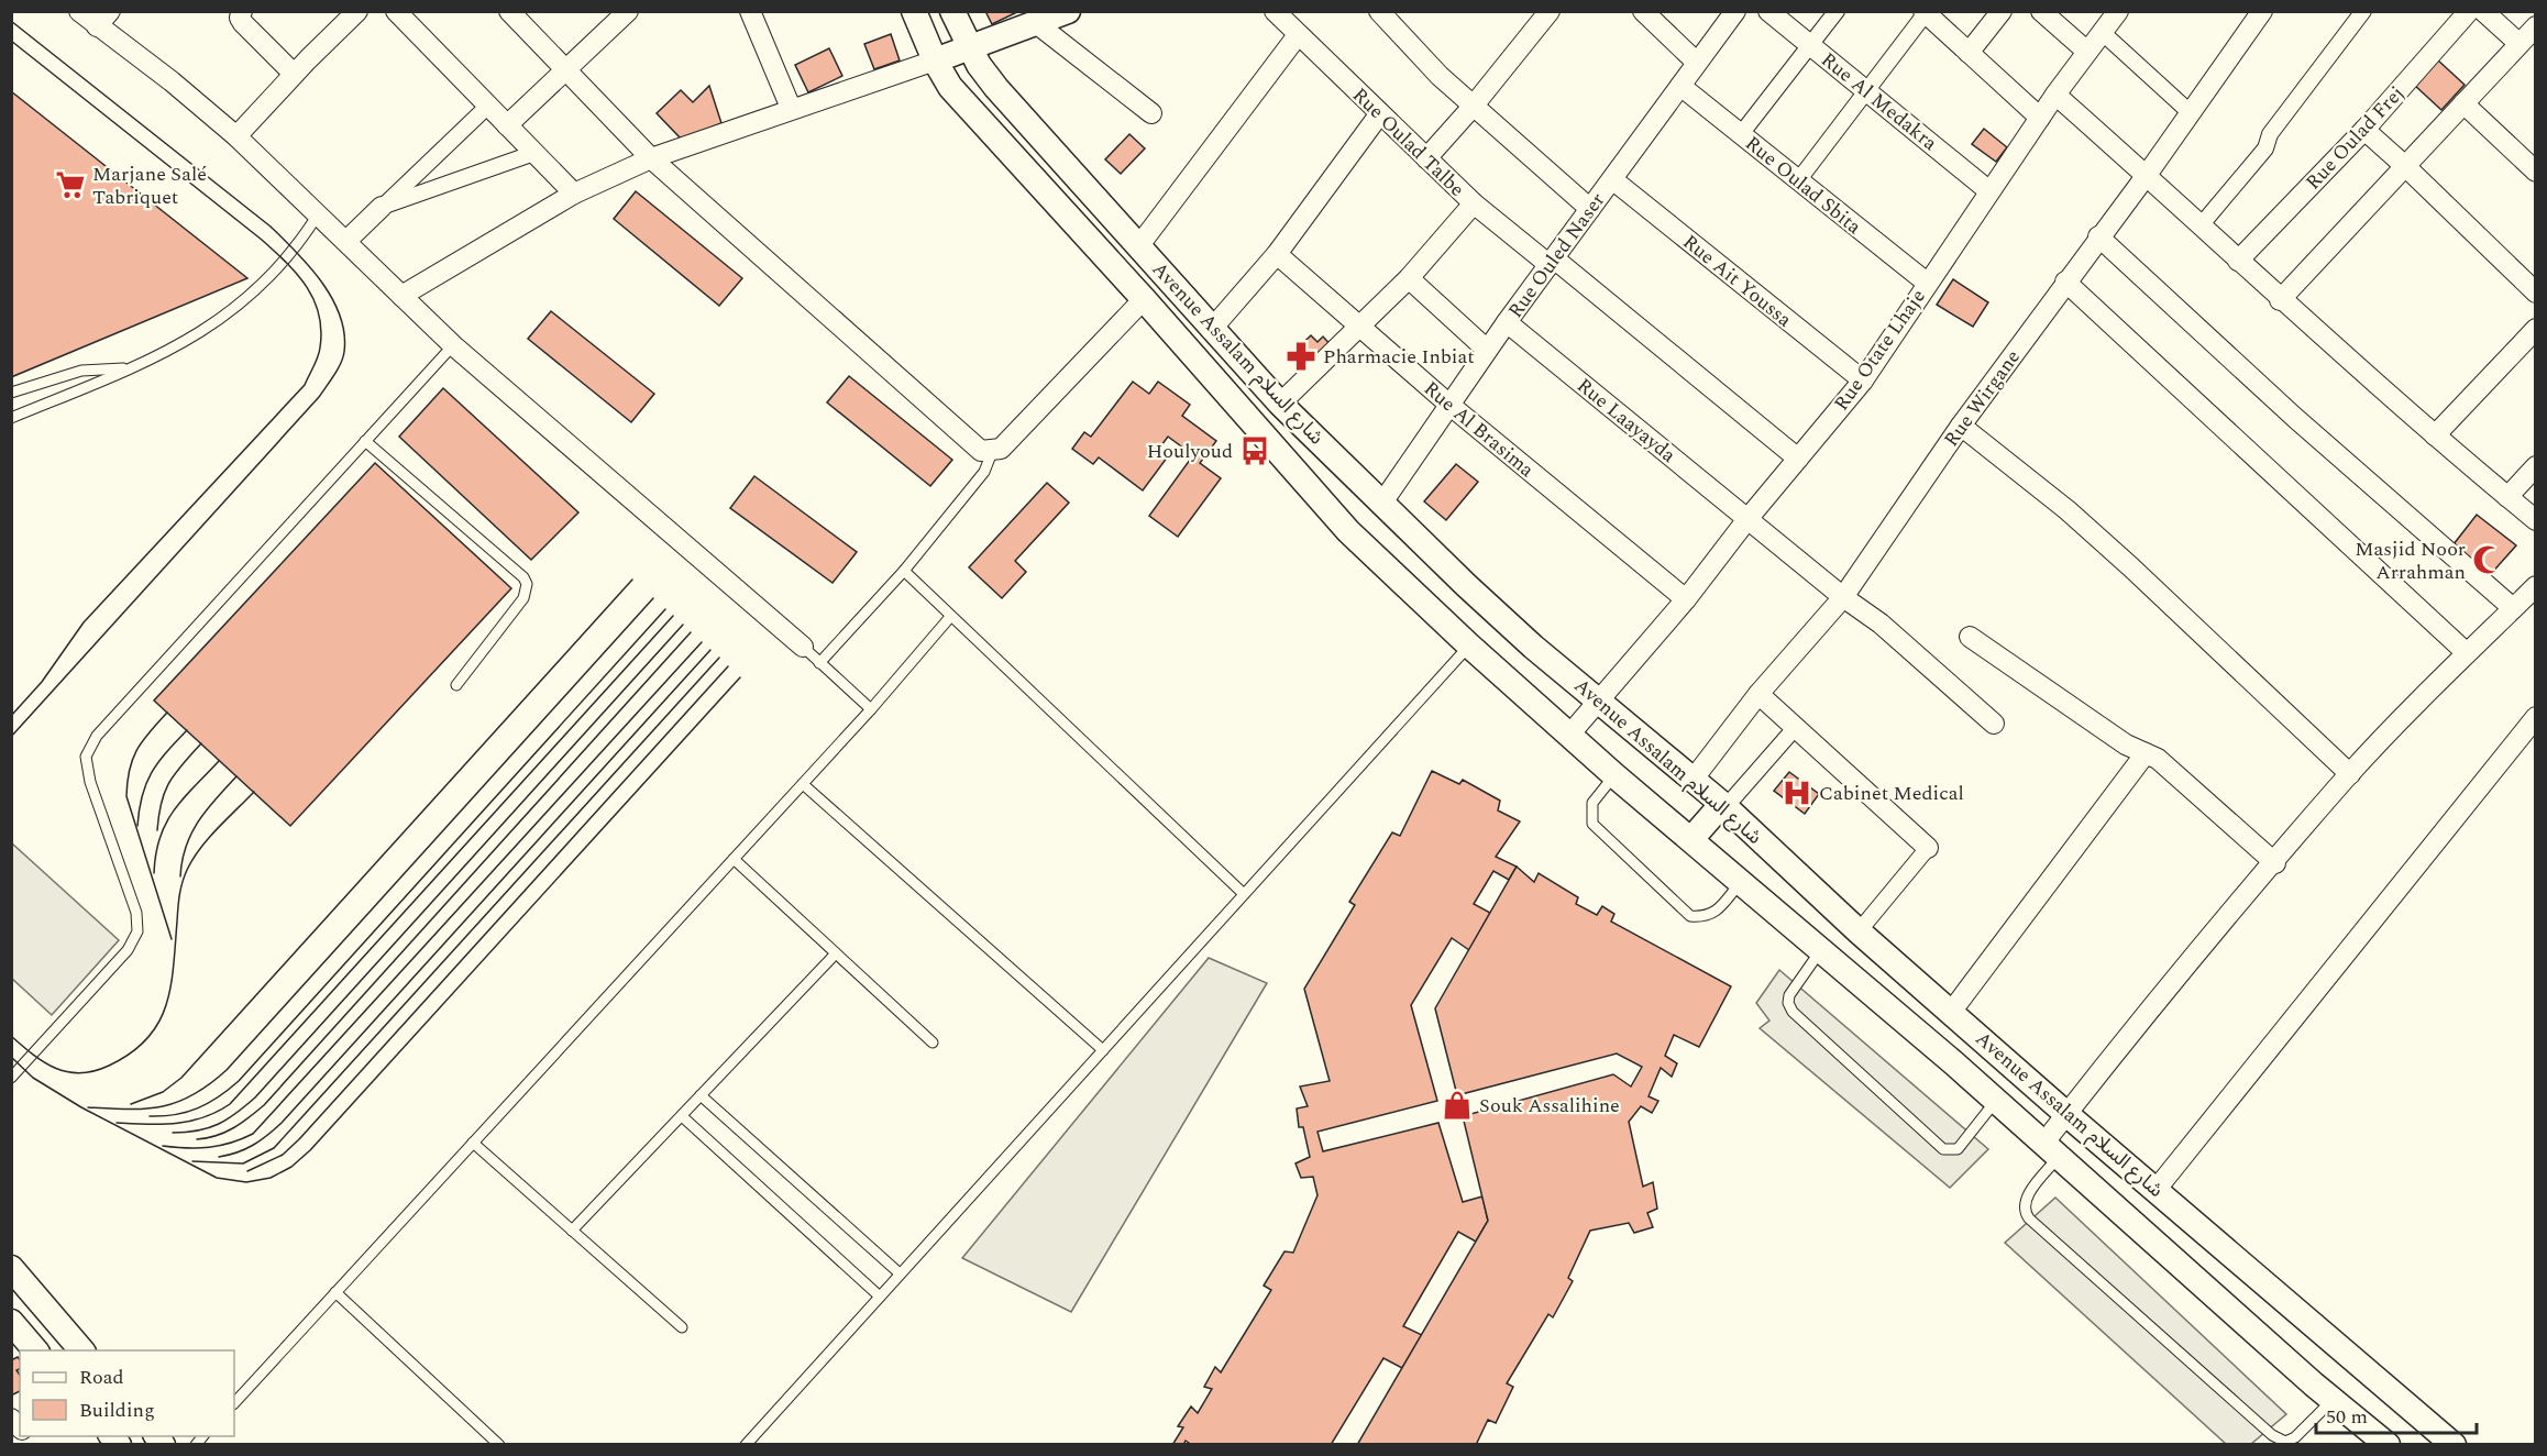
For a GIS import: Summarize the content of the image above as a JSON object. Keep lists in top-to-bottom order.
{
  "streets": {
    "street": [
      "Rue Al Medakra",
      "Rue Oulad Frej",
      "Rue Oulad Talbe",
      "Rue Oulad Sbita",
      "Rue Ouled Naser",
      "Rue Ait Youssa",
      "Rue Otate Lhaje",
      "Avenue Assalam شارع السلام",
      "Rue Wirgane",
      "Rue Laayayda",
      "Rue Al Brasima"
    ]
  },
  "crossings": [
    ["Rue Al Medakra", "Rue Otate Lhaje"],
    ["Rue Oulad Talbe", "Rue Ouled Naser"],
    ["Rue Oulad Talbe", "Rue Otate Lhaje"],
    ["Rue Oulad Sbita", "Rue Ouled Naser"],
    ["Rue Oulad Sbita", "Rue Otate Lhaje"],
    ["Rue Ouled Naser", "Rue Ait Youssa"],
    ["Rue Ouled Naser", "Avenue Assalam شارع السلام"],
    ["Rue Ouled Naser", "Rue Laayayda"],
    ["Rue Ouled Naser", "Rue Al Brasima"],
    ["Rue Ait Youssa", "Rue Otate Lhaje"],
    ["Rue Otate Lhaje", "Avenue Assalam شارع السلام"],
    ["Rue Otate Lhaje", "Rue Laayayda"],
    ["Rue Otate Lhaje", "Rue Al Brasima"],
    ["Avenue Assalam شارع السلام", "Rue Wirgane"],
    ["Rue Wirgane", "Rue Laayayda"]
  ],
  "places": {
    "supermarket": ["Marjane Salé Tabriquet"],
    "pharmacy": ["Pharmacie Inbiat"],
    "bus stop": ["Houlyoud"],
    "mosque": ["Masjid Noor Arrahman"],
    "hospital": ["Cabinet Medical"],
    "shop": ["Souk Assalihine"]
  },
  "legend": ["Road", "Building"],
  "scale_bar": "50 m"
}
